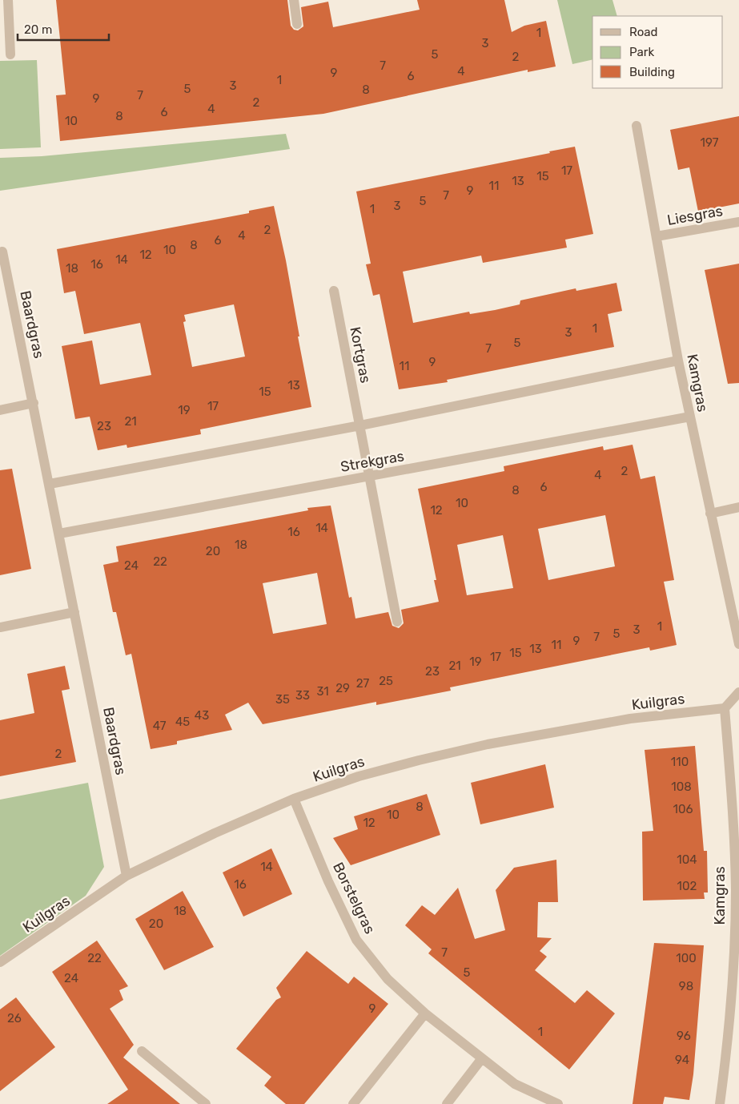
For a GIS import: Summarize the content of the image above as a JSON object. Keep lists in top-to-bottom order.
{
  "streets": {
    "street": [
      "Liesgras",
      "Baardgras",
      "Kortgras",
      "Kamgras",
      "Strekgras",
      "Kuilgras",
      "Borstelgras"
    ]
  },
  "crossings": [
    ["Liesgras", "Kamgras"],
    ["Baardgras", "Strekgras"],
    ["Baardgras", "Kuilgras"],
    ["Kamgras", "Strekgras"],
    ["Kamgras", "Kuilgras"],
    ["Kuilgras", "Borstelgras"]
  ],
  "house_numbers": [
    "1",
    "3",
    "5",
    "2",
    "7",
    "4",
    "9",
    "6",
    "1",
    "3",
    "5",
    "8",
    "7",
    "9",
    "2",
    "4",
    "6",
    "8",
    "10",
    "197",
    "17",
    "15",
    "13",
    "11",
    "9",
    "7",
    "5",
    "3",
    "1",
    "2",
    "4",
    "6",
    "8",
    "10",
    "12",
    "14",
    "16",
    "18",
    "1",
    "3",
    "5",
    "7",
    "9",
    "11",
    "13",
    "15",
    "17",
    "19",
    "21",
    "23",
    "2",
    "4",
    "6",
    "8",
    "10",
    "12",
    "14",
    "16",
    "18",
    "20",
    "22",
    "24",
    "1",
    "3",
    "5",
    "7",
    "9",
    "11",
    "13",
    "15",
    "17",
    "19",
    "21",
    "23",
    "25",
    "27",
    "29",
    "31",
    "33",
    "35",
    "43",
    "45",
    "47",
    "2",
    "110",
    "108",
    "8",
    "106",
    "10",
    "12",
    "104",
    "14",
    "16",
    "102",
    "18",
    "20",
    "7",
    "22",
    "100",
    "5",
    "24",
    "98",
    "9",
    "26",
    "1",
    "96",
    "94"
  ],
  "legend": ["Road", "Park", "Building"],
  "scale_bar": "20 m"
}
